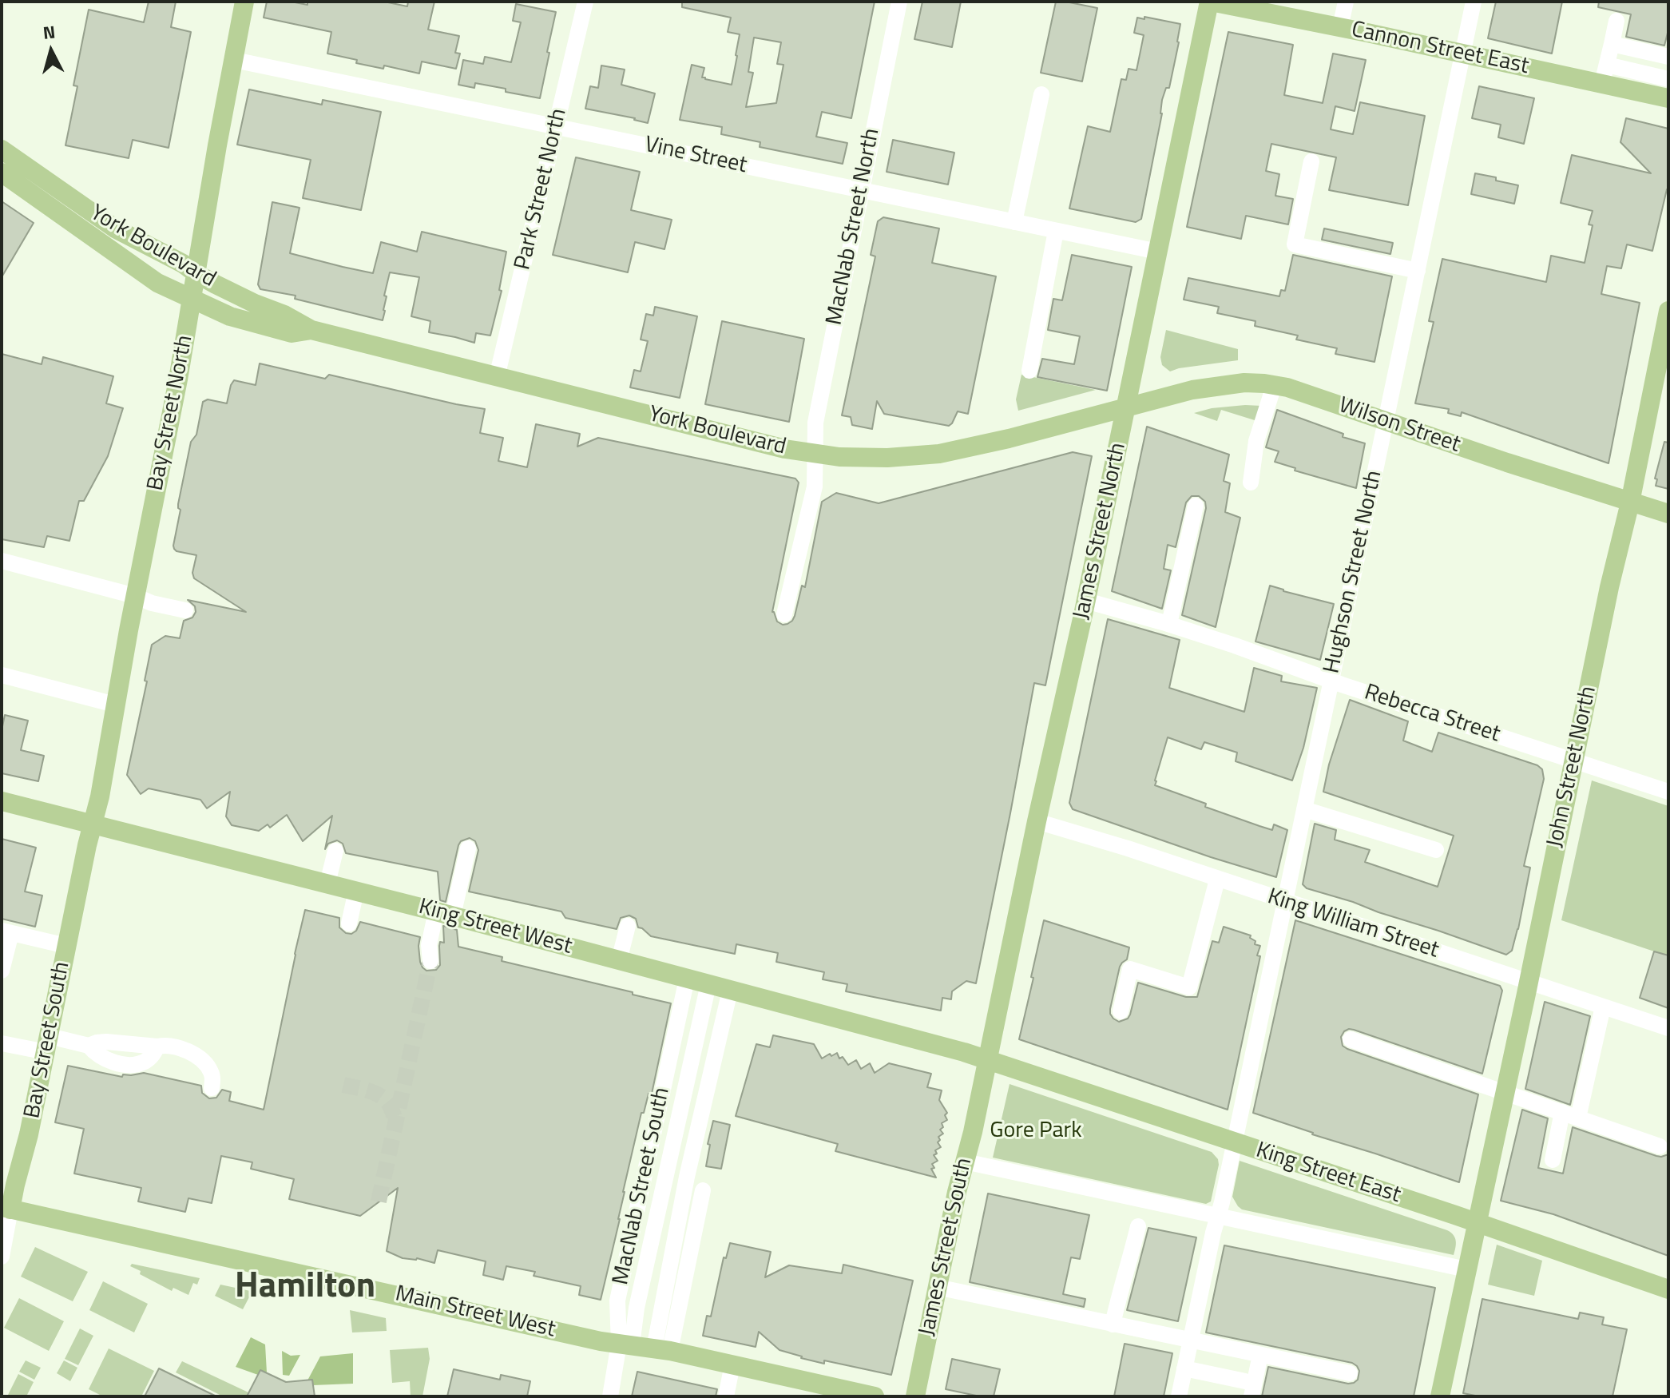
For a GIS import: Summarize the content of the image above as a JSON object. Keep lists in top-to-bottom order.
{
  "streets": {
    "main road": [
      "Cannon Street East",
      "York Boulevard",
      "Bay Street North",
      "Wilson Street",
      "James Street North",
      "John Street North",
      "King Street West",
      "Bay Street South",
      "King Street East",
      "James Street South",
      "Main Street West"
    ],
    "street": [
      "Vine Street",
      "Park Street North",
      "MacNab Street North",
      "Hughson Street North",
      "Rebecca Street",
      "King William Street",
      "MacNab Street South"
    ]
  },
  "crossings": [
    ["Cannon Street East", "James Street North"],
    ["Cannon Street East", "Hughson Street North"],
    ["Vine Street", "Park Street North"],
    ["Vine Street", "MacNab Street North"],
    ["Vine Street", "Bay Street North"],
    ["Vine Street", "James Street North"],
    ["Park Street North", "York Boulevard"],
    ["MacNab Street North", "York Boulevard"],
    ["York Boulevard", "Bay Street North"],
    ["York Boulevard", "Wilson Street"],
    ["York Boulevard", "James Street North"],
    ["Bay Street North", "King Street West"],
    ["Bay Street North", "Bay Street South"],
    ["Wilson Street", "James Street North"],
    ["Wilson Street", "Hughson Street North"],
    ["Wilson Street", "John Street North"],
    ["James Street North", "Rebecca Street"],
    ["James Street North", "King William Street"],
    ["James Street North", "King Street West"],
    ["James Street North", "King Street East"],
    ["James Street North", "James Street South"],
    ["Hughson Street North", "Rebecca Street"],
    ["Hughson Street North", "King William Street"],
    ["Hughson Street North", "King Street East"],
    ["Rebecca Street", "John Street North"],
    ["John Street North", "King William Street"],
    ["John Street North", "King Street East"],
    ["King Street West", "Bay Street South"],
    ["King Street West", "King Street East"],
    ["King Street West", "MacNab Street South"],
    ["King Street West", "James Street South"],
    ["Bay Street South", "Main Street West"],
    ["King Street East", "James Street South"],
    ["MacNab Street South", "Main Street West"]
  ],
  "districts": ["Hamilton"],
  "parks": ["Gore Park"],
  "north": "top"
}
